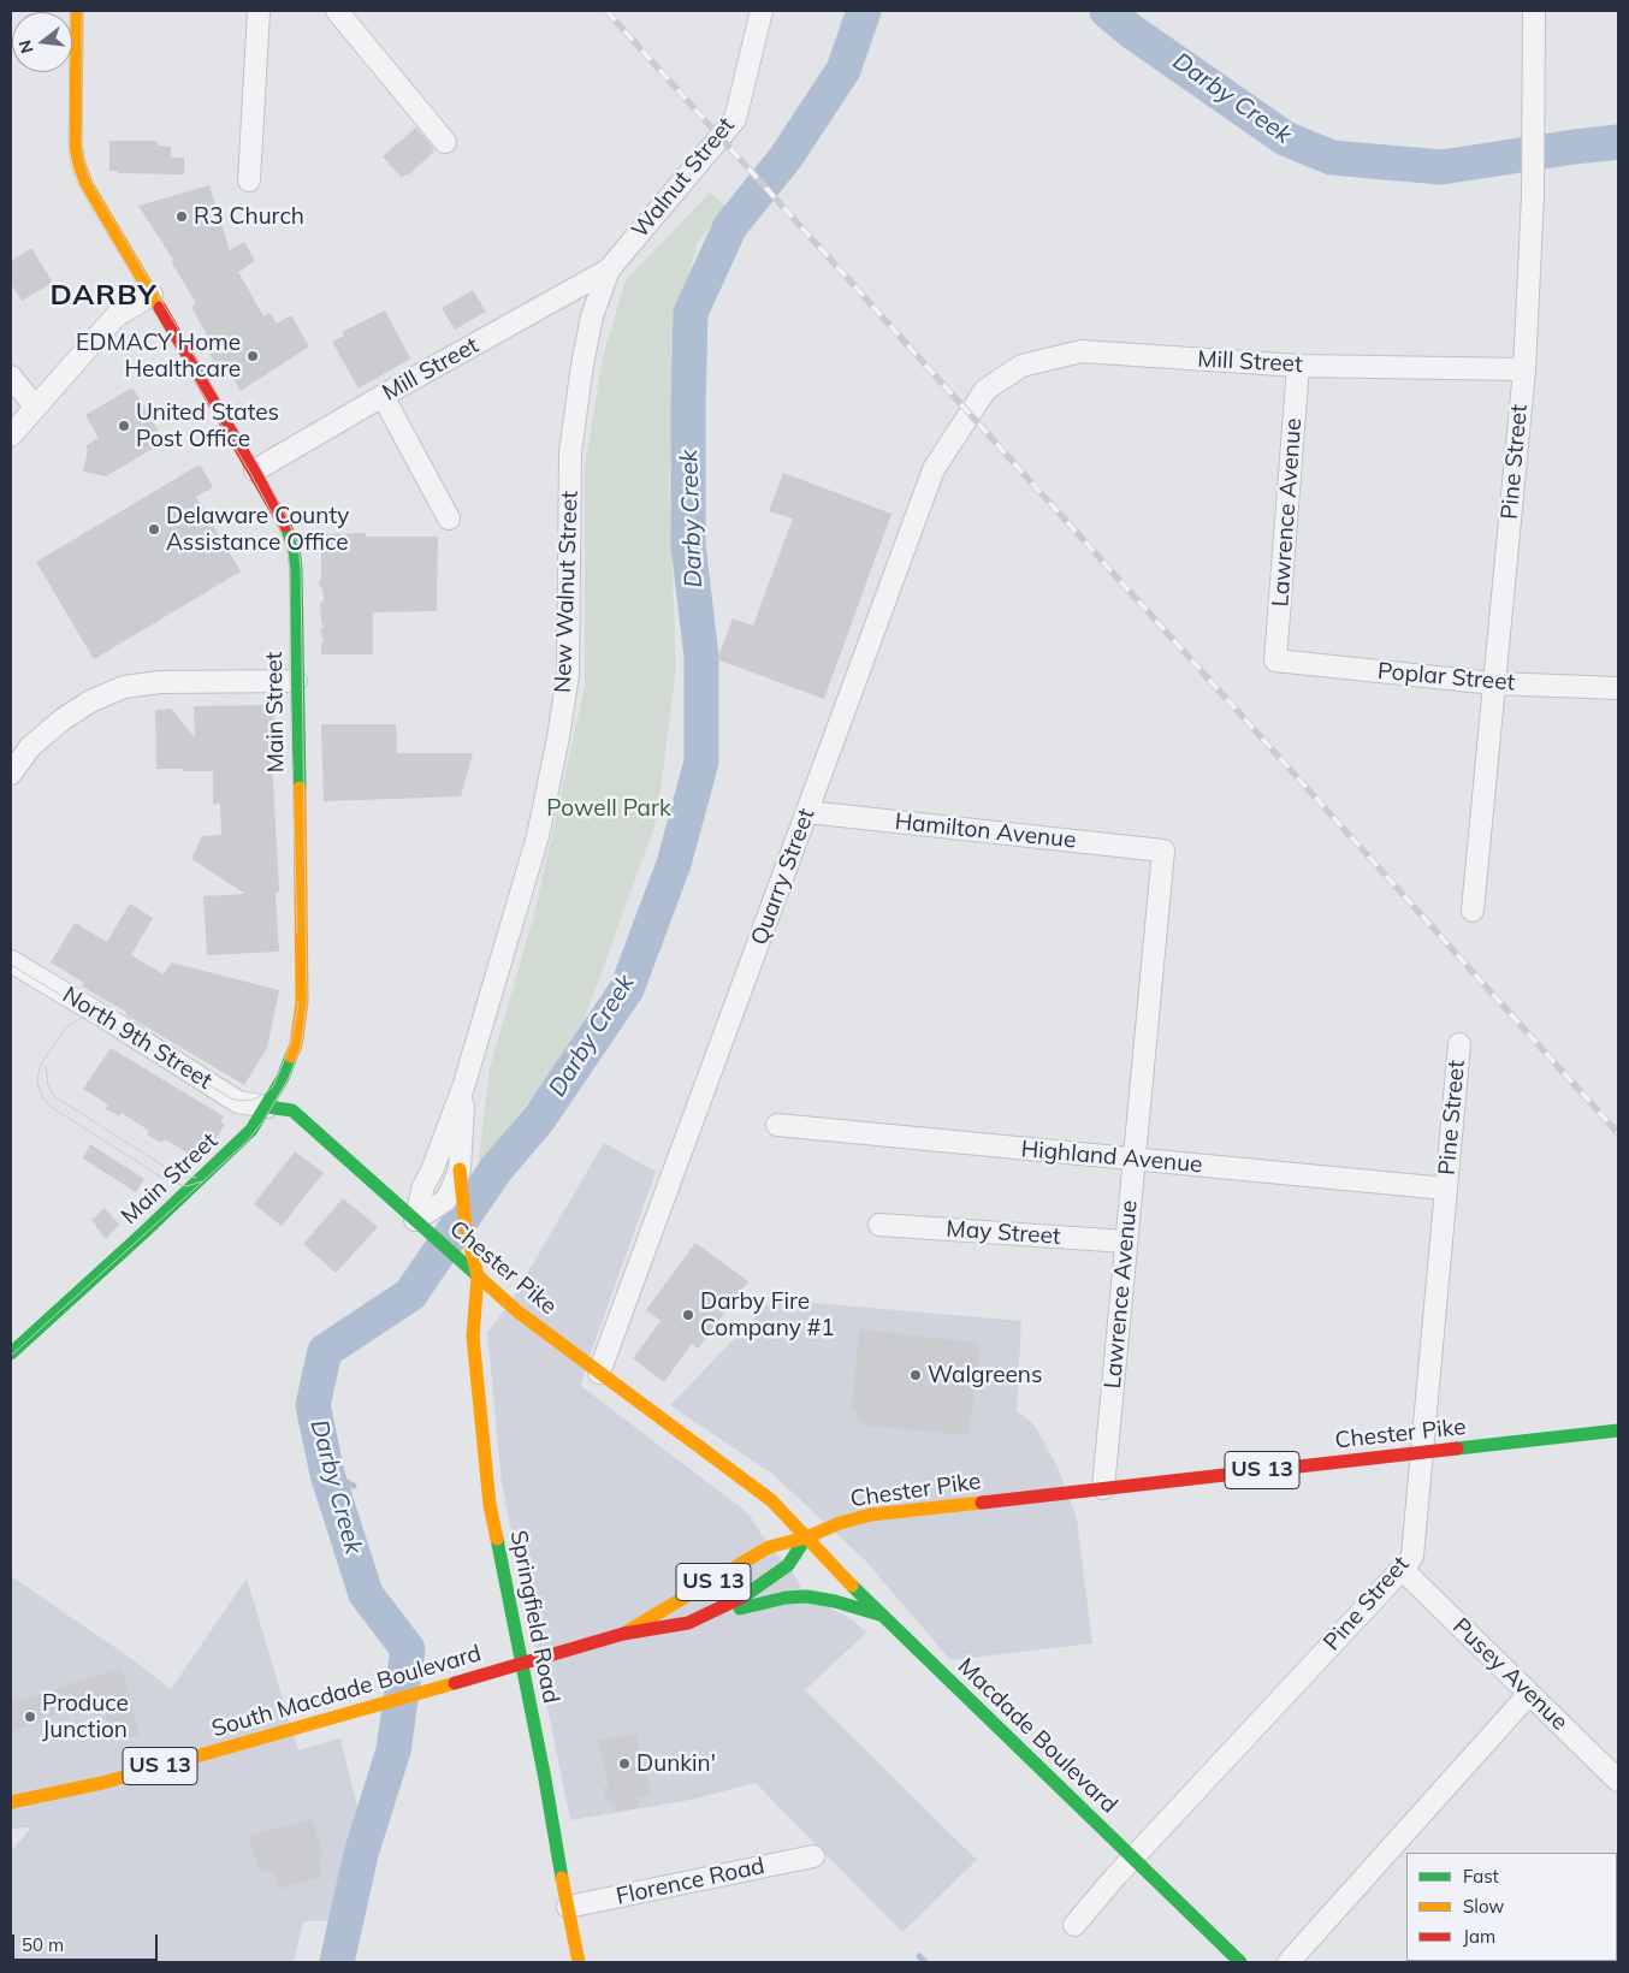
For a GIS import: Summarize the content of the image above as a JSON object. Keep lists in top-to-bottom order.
{
  "streets": {
    "main road": [
      "Main Street",
      "Chester Pike",
      "US 13",
      "Springfield Road",
      "South Macdade Boulevard",
      "Macdade Boulevard"
    ],
    "street": [
      "Walnut Street",
      "Mill Street",
      "Pine Street",
      "Lawrence Avenue",
      "New Walnut Street",
      "Poplar Street",
      "Hamilton Avenue",
      "Quarry Street",
      "North 9th Street",
      "Highland Avenue",
      "May Street",
      "Pusey Avenue",
      "Florence Road"
    ]
  },
  "crossings": [
    ["Walnut Street", "Mill Street"],
    ["Walnut Street", "New Walnut Street"],
    ["Mill Street", "Pine Street"],
    ["Mill Street", "Lawrence Avenue"],
    ["Mill Street", "New Walnut Street"],
    ["Mill Street", "Main Street"],
    ["Mill Street", "Quarry Street"],
    ["Pine Street", "Poplar Street"],
    ["Pine Street", "Highland Avenue"],
    ["Pine Street", "Chester Pike"],
    ["Pine Street", "Pusey Avenue"],
    ["Pine Street", "Macdade Boulevard"],
    ["Lawrence Avenue", "Poplar Street"],
    ["Lawrence Avenue", "Hamilton Avenue"],
    ["Lawrence Avenue", "Highland Avenue"],
    ["Lawrence Avenue", "May Street"],
    ["Lawrence Avenue", "Chester Pike"],
    ["New Walnut Street", "Chester Pike"],
    ["New Walnut Street", "Springfield Road"],
    ["Main Street", "North 9th Street"],
    ["Main Street", "Chester Pike"],
    ["Hamilton Avenue", "Quarry Street"],
    ["Quarry Street", "Chester Pike"],
    ["North 9th Street", "Chester Pike"],
    ["Chester Pike", "Springfield Road"],
    ["Chester Pike", "South Macdade Boulevard"],
    ["Chester Pike", "Macdade Boulevard"],
    ["Springfield Road", "South Macdade Boulevard"],
    ["Springfield Road", "Florence Road"],
    ["South Macdade Boulevard", "Macdade Boulevard"]
  ],
  "districts": ["DARBY"],
  "water": ["Darby Creek"],
  "parks": ["Powell Park"],
  "places": [
    "R3 Church",
    "EDMACY Home Healthcare",
    "United States Post Office",
    "Delaware County Assistance Office",
    "Darby Fire Company #1",
    "Walgreens",
    "Produce Junction",
    "Dunkin'"
  ],
  "legend": ["Fast", "Slow", "Jam"],
  "scale_bar": "50 m",
  "north": "left"
}
